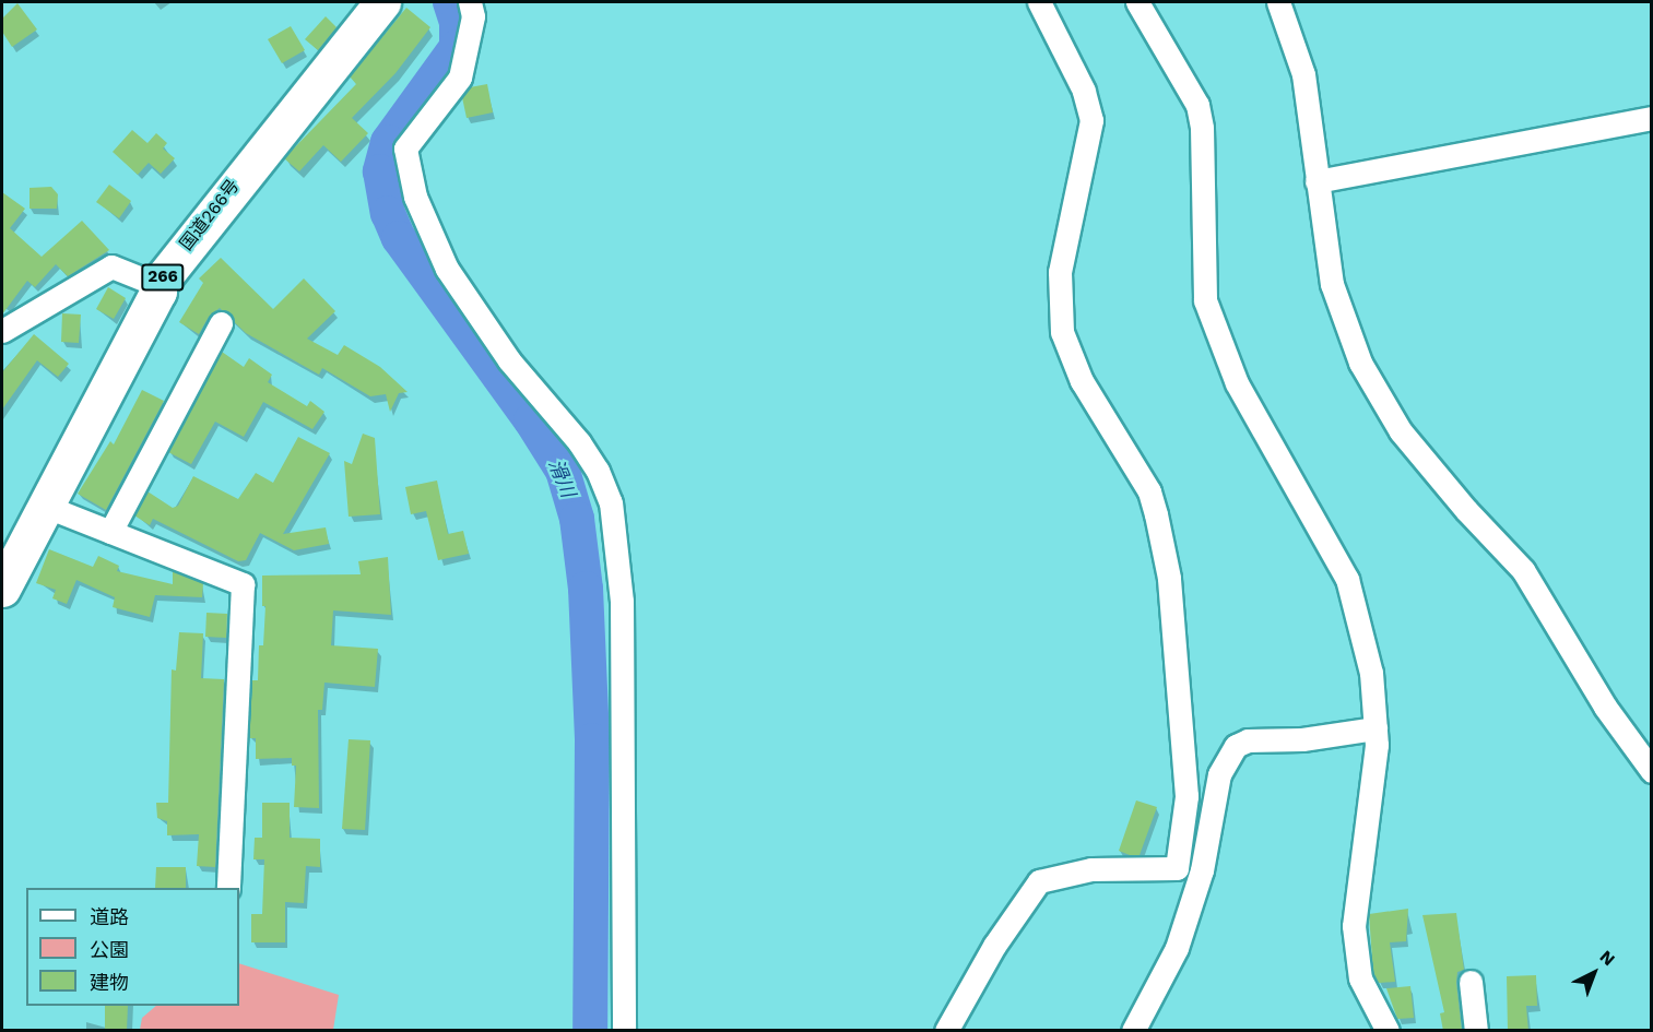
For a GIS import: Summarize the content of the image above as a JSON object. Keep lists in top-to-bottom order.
{
  "streets": {
    "highway": ["国道266号", "266"]
  },
  "water": ["滑川"],
  "legend": ["道路", "公園", "建物"],
  "north": "top right"
}
